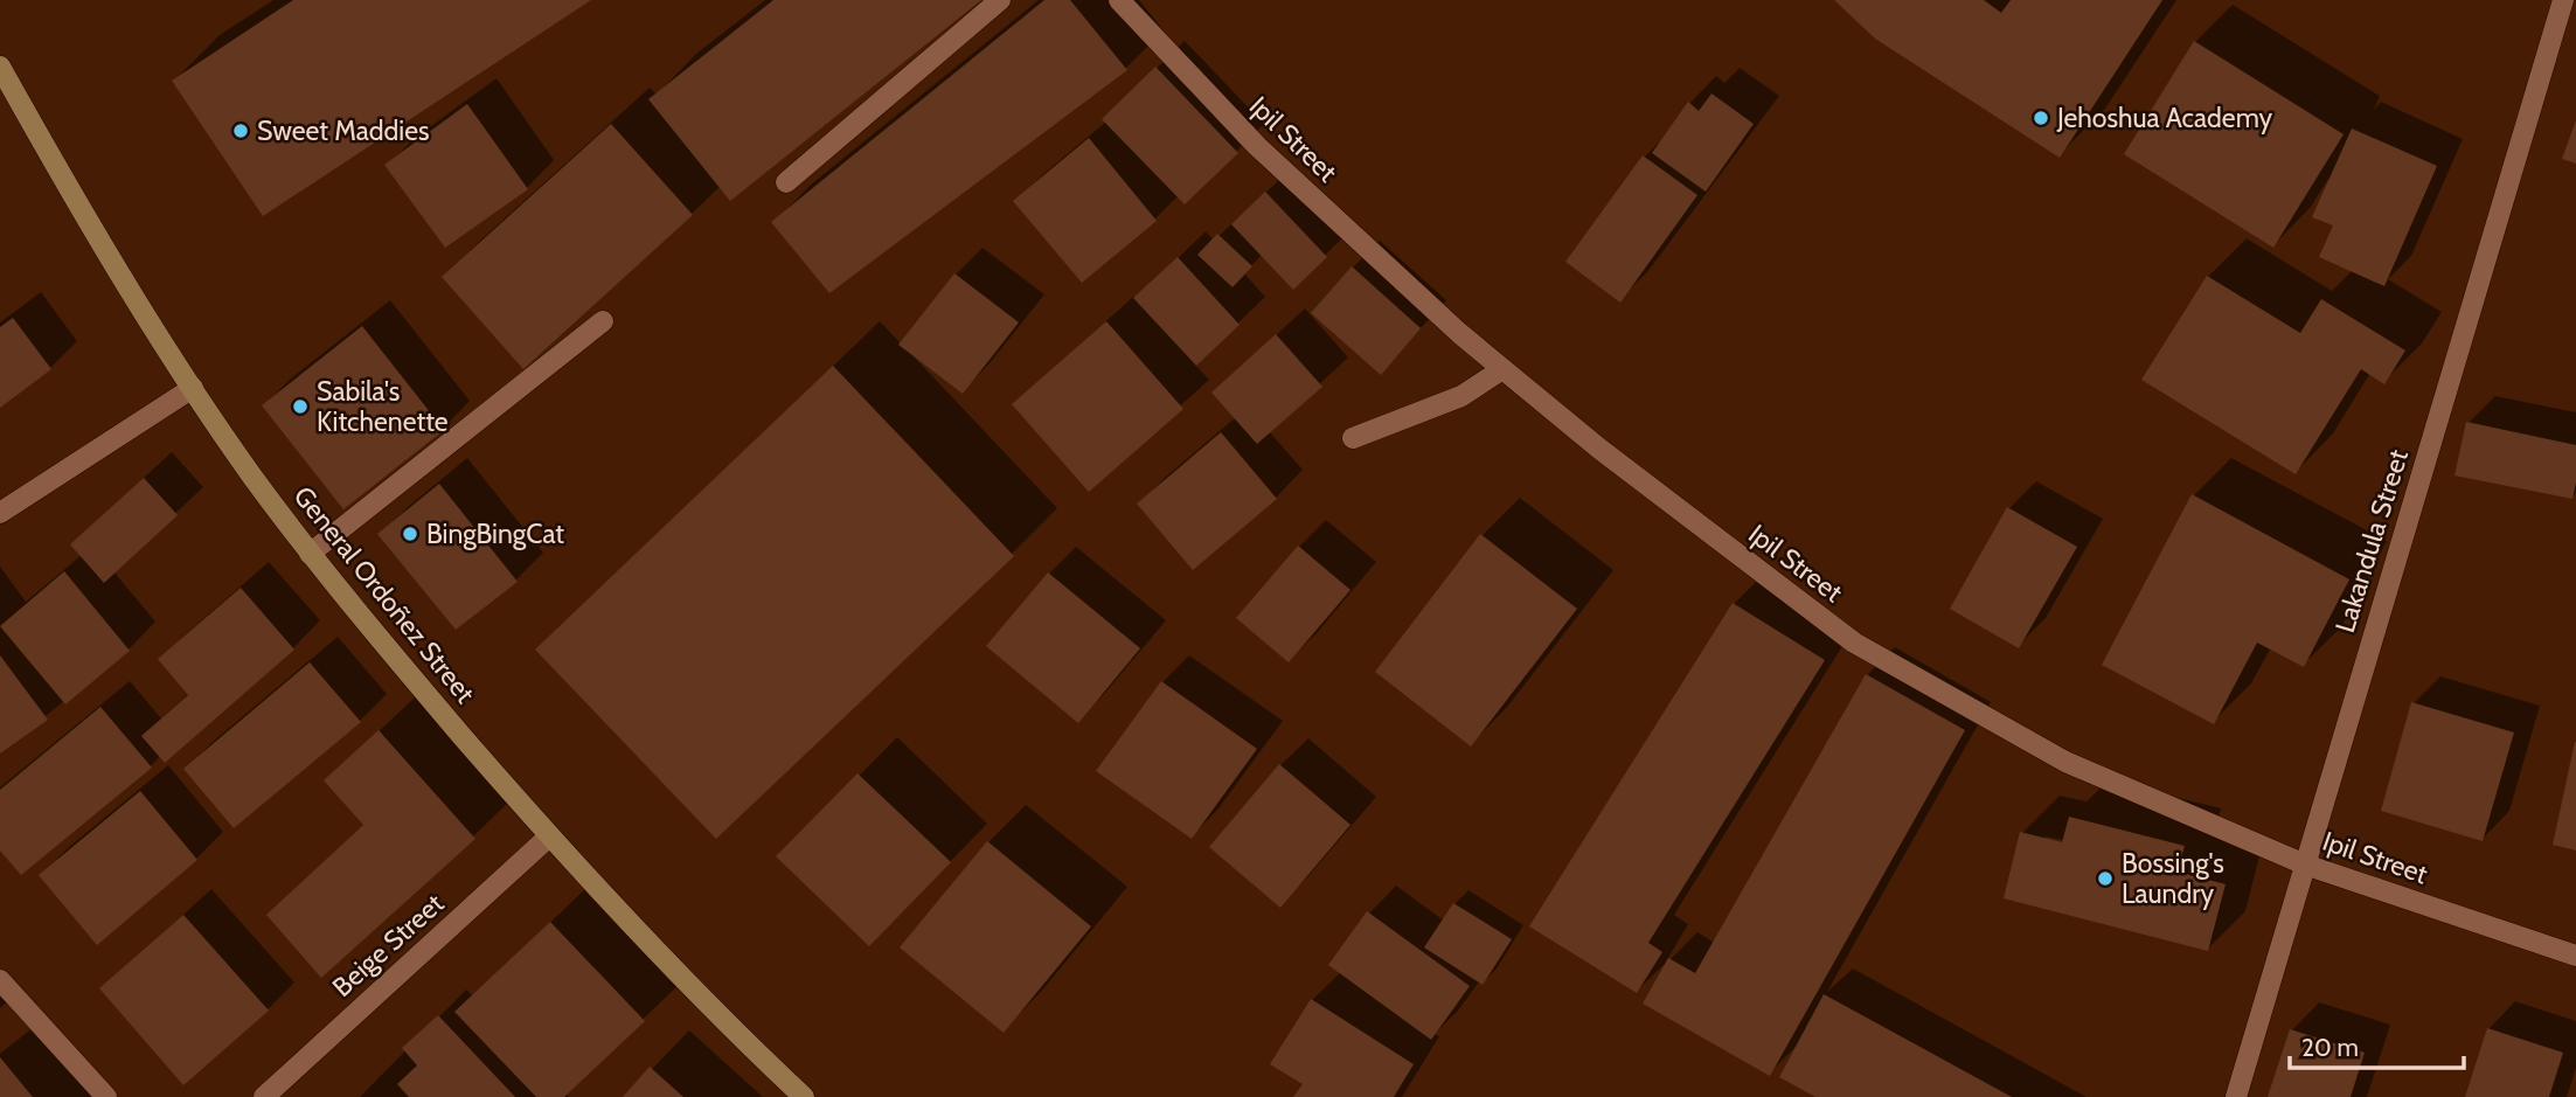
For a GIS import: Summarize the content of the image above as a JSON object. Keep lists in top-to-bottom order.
{
  "streets": {
    "main road": ["General Ordoñez Street"],
    "street": ["Ipil Street", "Lakandula Street", "Beige Street"]
  },
  "crossings": [
    ["Ipil Street", "Lakandula Street"],
    ["General Ordoñez Street", "Beige Street"]
  ],
  "places": [
    "Jehoshua Academy",
    "Sweet Maddies",
    "Sabila's Kitchenette",
    "BingBingCat",
    "Bossing's Laundry"
  ],
  "scale_bar": "20 m"
}
